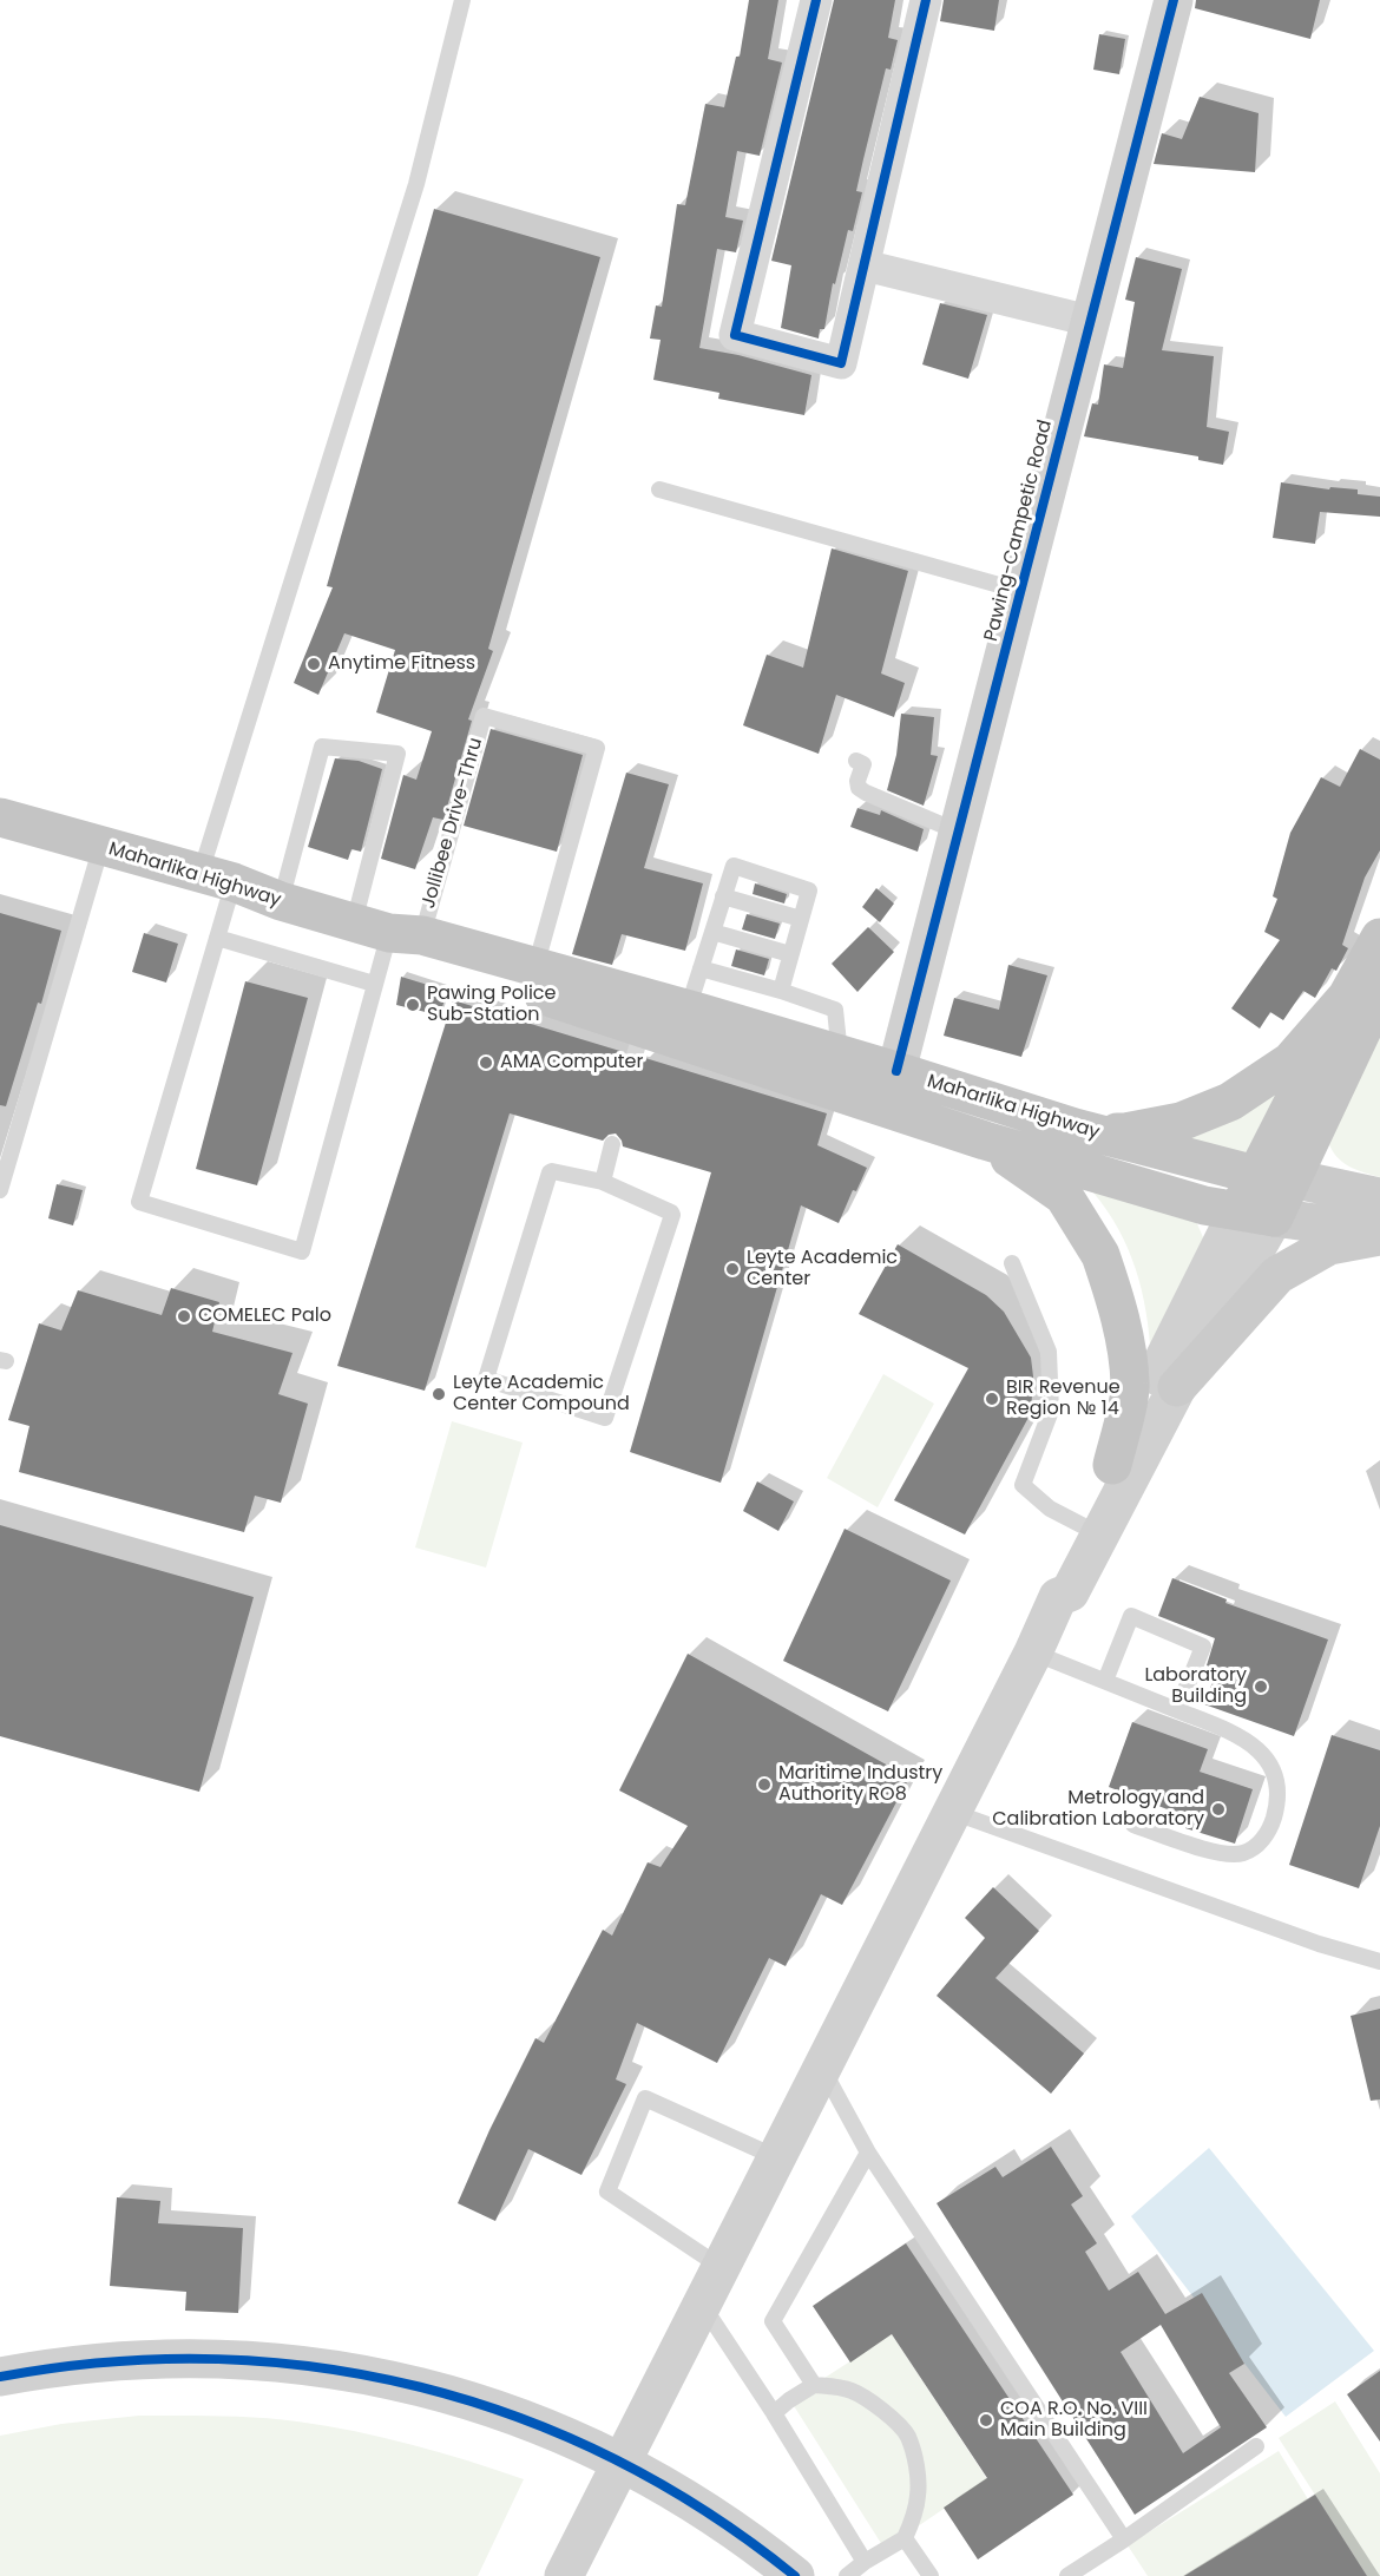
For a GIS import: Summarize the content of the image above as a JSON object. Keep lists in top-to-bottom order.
{
  "streets": {
    "highway": ["Maharlika Highway"],
    "main road": ["Pawing-Campetic Road"],
    "lane": ["Jollibee Drive-Thru"]
  },
  "crossings": [
    ["Pawing-Campetic Road", "Maharlika Highway"],
    ["Jollibee Drive-Thru", "Maharlika Highway"]
  ],
  "places": [
    "Anytime Fitness",
    "Pawing Police Sub-Station",
    "AMA Computer",
    "Leyte Academic Center",
    "COMELEC Palo",
    "Leyte Academic Center Compound",
    "BIR Revenue Region № 14",
    "Laboratory Building",
    "Maritime Industry Authority RO8",
    "Metrology and Calibration Laboratory",
    "COA R.O. No. VIII Main Building"
  ]
}
